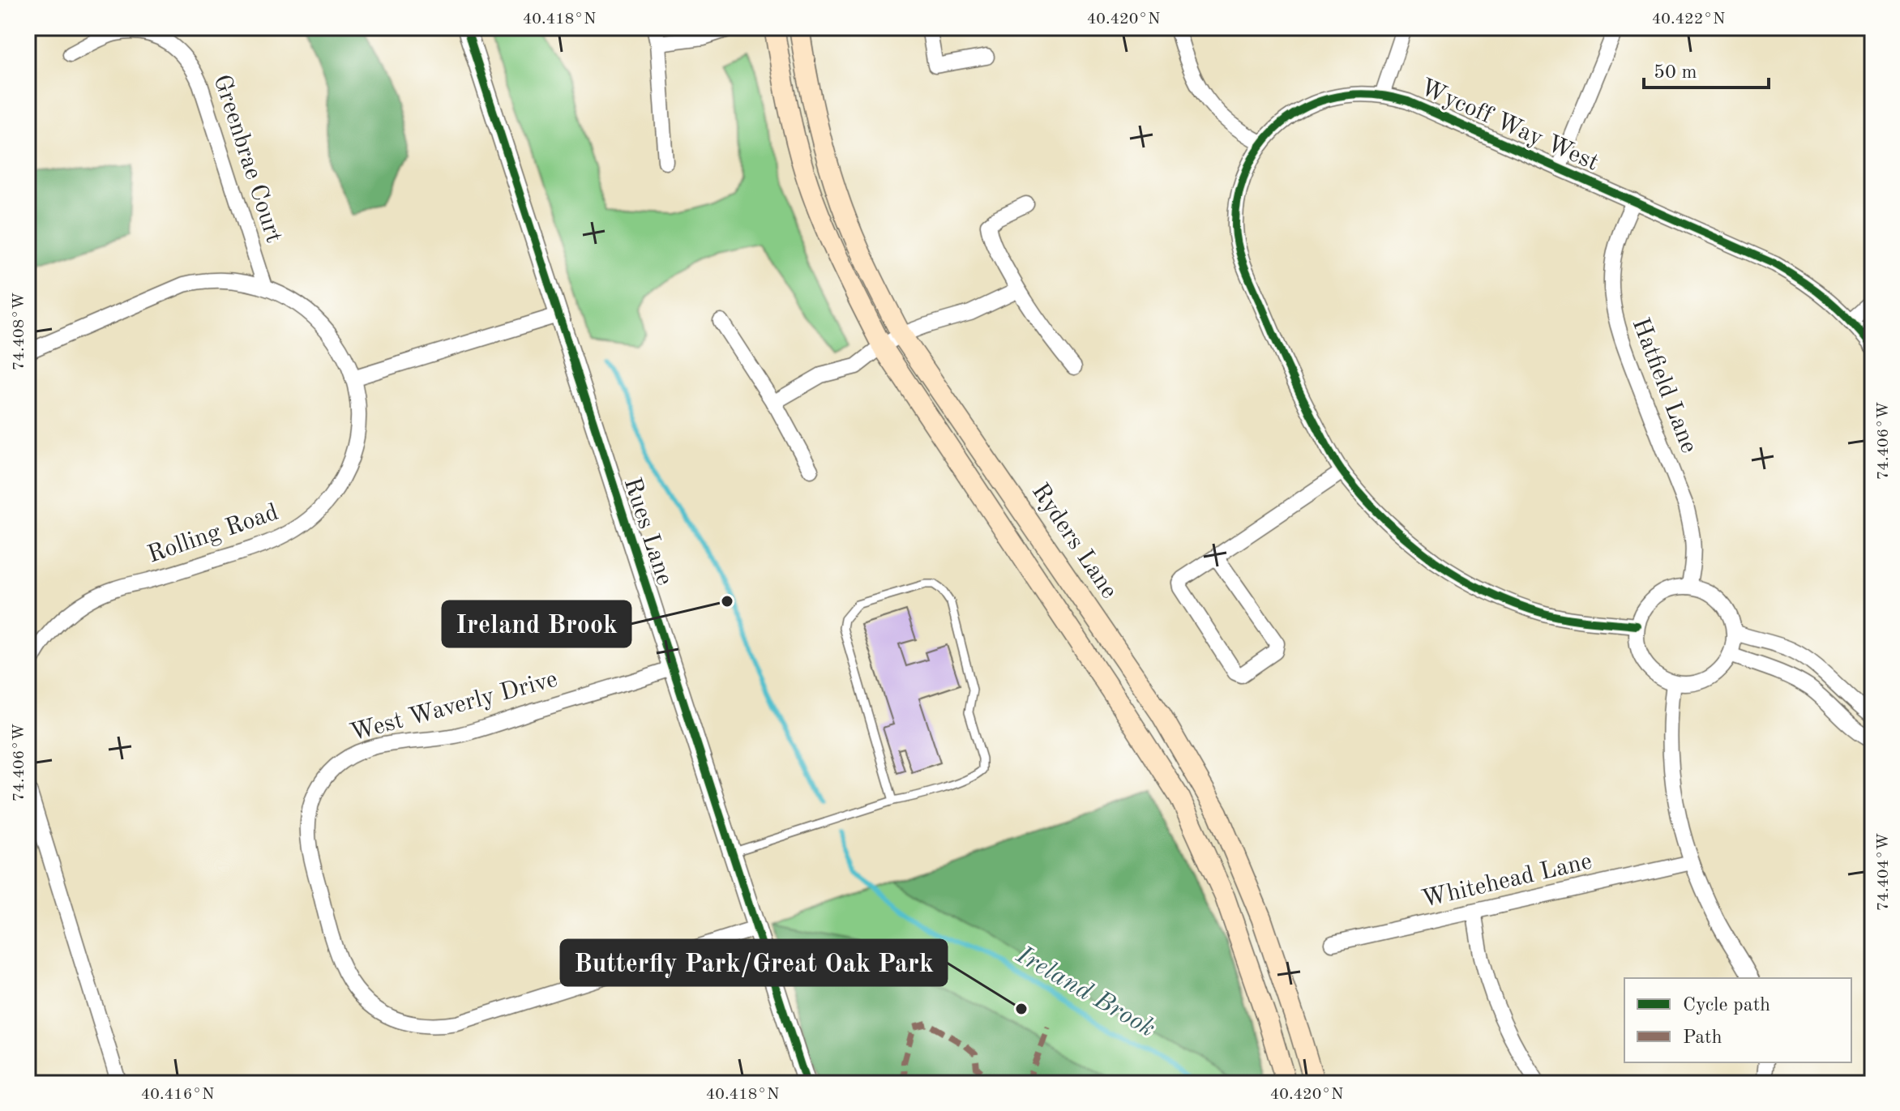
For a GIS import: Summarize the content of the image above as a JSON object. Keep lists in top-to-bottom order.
{
  "streets": {
    "main road": ["Ryders Lane"],
    "street": [
      "Wycoff Way West",
      "Greenbrae Court",
      "Hatfield Lane",
      "Rues Lane",
      "Rolling Road",
      "West Waverly Drive",
      "Whitehead Lane"
    ]
  },
  "crossings": [
    ["Wycoff Way West", "Hatfield Lane"],
    ["Greenbrae Court", "Rolling Road"],
    ["Rues Lane", "West Waverly Drive"]
  ],
  "water": ["Ireland Brook"],
  "places": ["Ireland Brook", "Butterfly Park/Great Oak Park"],
  "legend": ["Cycle path", "Path"],
  "scale_bar": "50 m",
  "coordinates": [
    "40.418°N",
    "40.420°N",
    "40.422°N",
    "74.408°W",
    "74.406°W",
    "74.404°W",
    "40.416°N"
  ]
}
